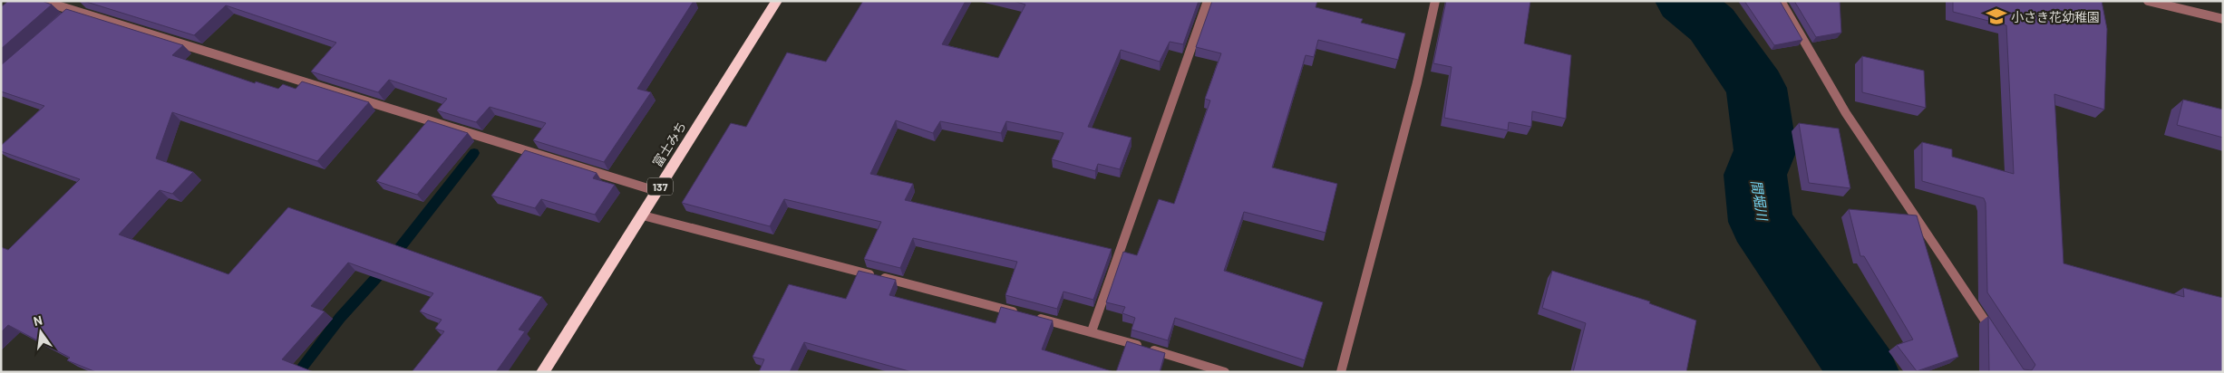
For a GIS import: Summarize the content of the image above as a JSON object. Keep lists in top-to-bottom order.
{
  "streets": {
    "highway": ["富士みち", "137"]
  },
  "water": ["間堀川"],
  "places": {
    "school or university": ["小さき花幼稚園"]
  },
  "north": "top"
}
